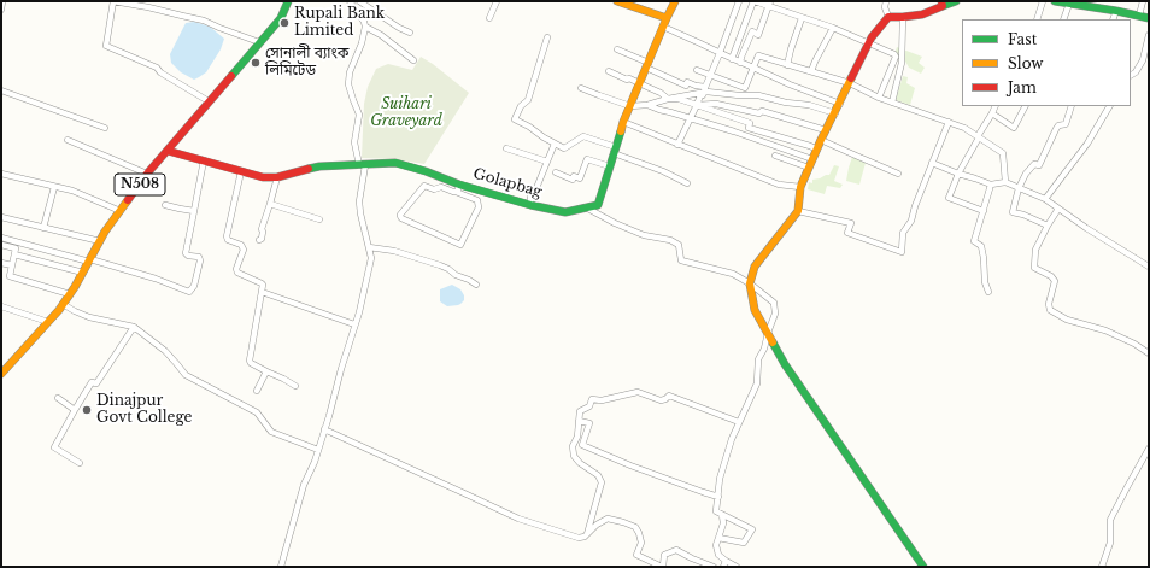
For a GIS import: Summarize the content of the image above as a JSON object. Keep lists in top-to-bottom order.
{
  "streets": {
    "main road": ["Golapbag", "N508"]
  },
  "crossings": [
    ["Golapbag", "N508"]
  ],
  "parks": ["Suihari Graveyard"],
  "places": ["Rupali Bank Limited", "সোনালী ব্যাংক লিমিটেড", "Dinajpur Govt College"],
  "legend": ["Fast", "Slow", "Jam"]
}
